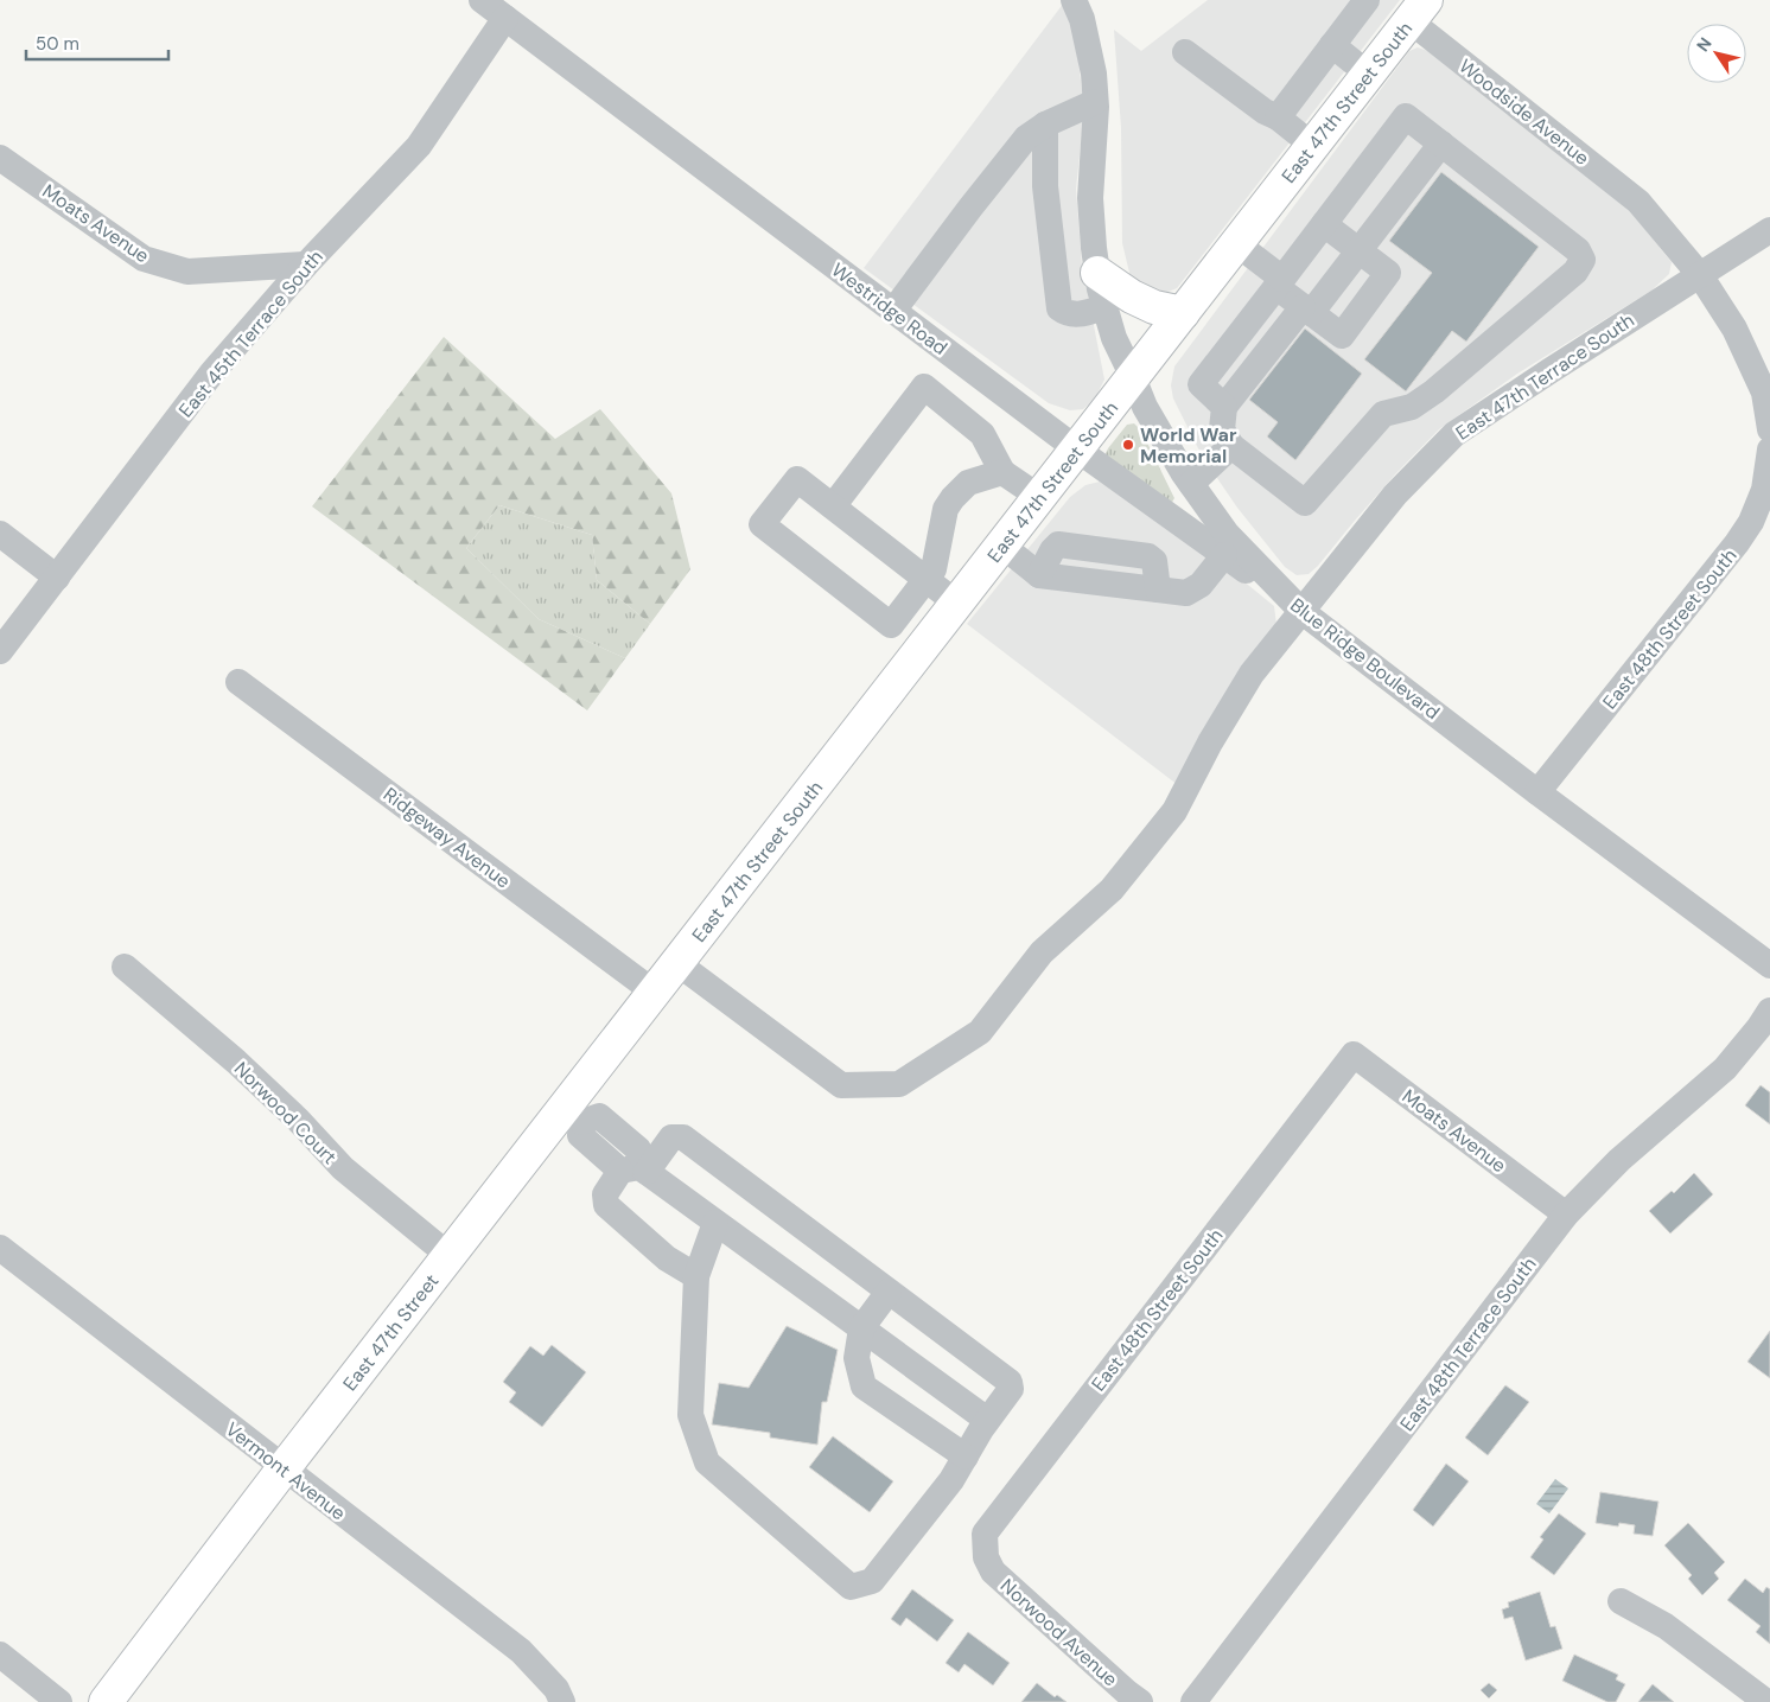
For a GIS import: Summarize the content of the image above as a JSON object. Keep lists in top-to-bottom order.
{
  "streets": {
    "main road": ["East 47th Street South", "East 47th Street"],
    "street": [
      "Woodside Avenue",
      "Moats Avenue",
      "Westridge Road",
      "East 45th Terrace South",
      "East 47th Terrace South",
      "East 48th Street South",
      "Blue Ridge Boulevard",
      "Ridgeway Avenue",
      "Norwood Court",
      "East 48th Terrace South",
      "Vermont Avenue",
      "Norwood Avenue"
    ]
  },
  "crossings": [
    ["East 47th Street South", "Woodside Avenue"],
    ["East 47th Street South", "Westridge Road"],
    ["East 47th Street South", "East 47th Terrace South"],
    ["East 47th Street South", "Blue Ridge Boulevard"],
    ["East 47th Street South", "East 47th Street"],
    ["Woodside Avenue", "East 47th Terrace South"],
    ["Moats Avenue", "East 45th Terrace South"],
    ["Moats Avenue", "East 48th Street South"],
    ["Moats Avenue", "East 48th Terrace South"],
    ["Westridge Road", "East 45th Terrace South"],
    ["Westridge Road", "East 47th Terrace South"],
    ["Westridge Road", "Blue Ridge Boulevard"],
    ["East 47th Terrace South", "Blue Ridge Boulevard"],
    ["East 47th Terrace South", "East 47th Street"],
    ["East 48th Street South", "Blue Ridge Boulevard"],
    ["East 48th Street South", "Norwood Avenue"],
    ["Ridgeway Avenue", "East 47th Street"],
    ["Norwood Court", "East 47th Street"],
    ["East 47th Street", "Vermont Avenue"]
  ],
  "places": ["World War Memorial"],
  "scale_bar": "50 m",
  "north": "top left"
}
